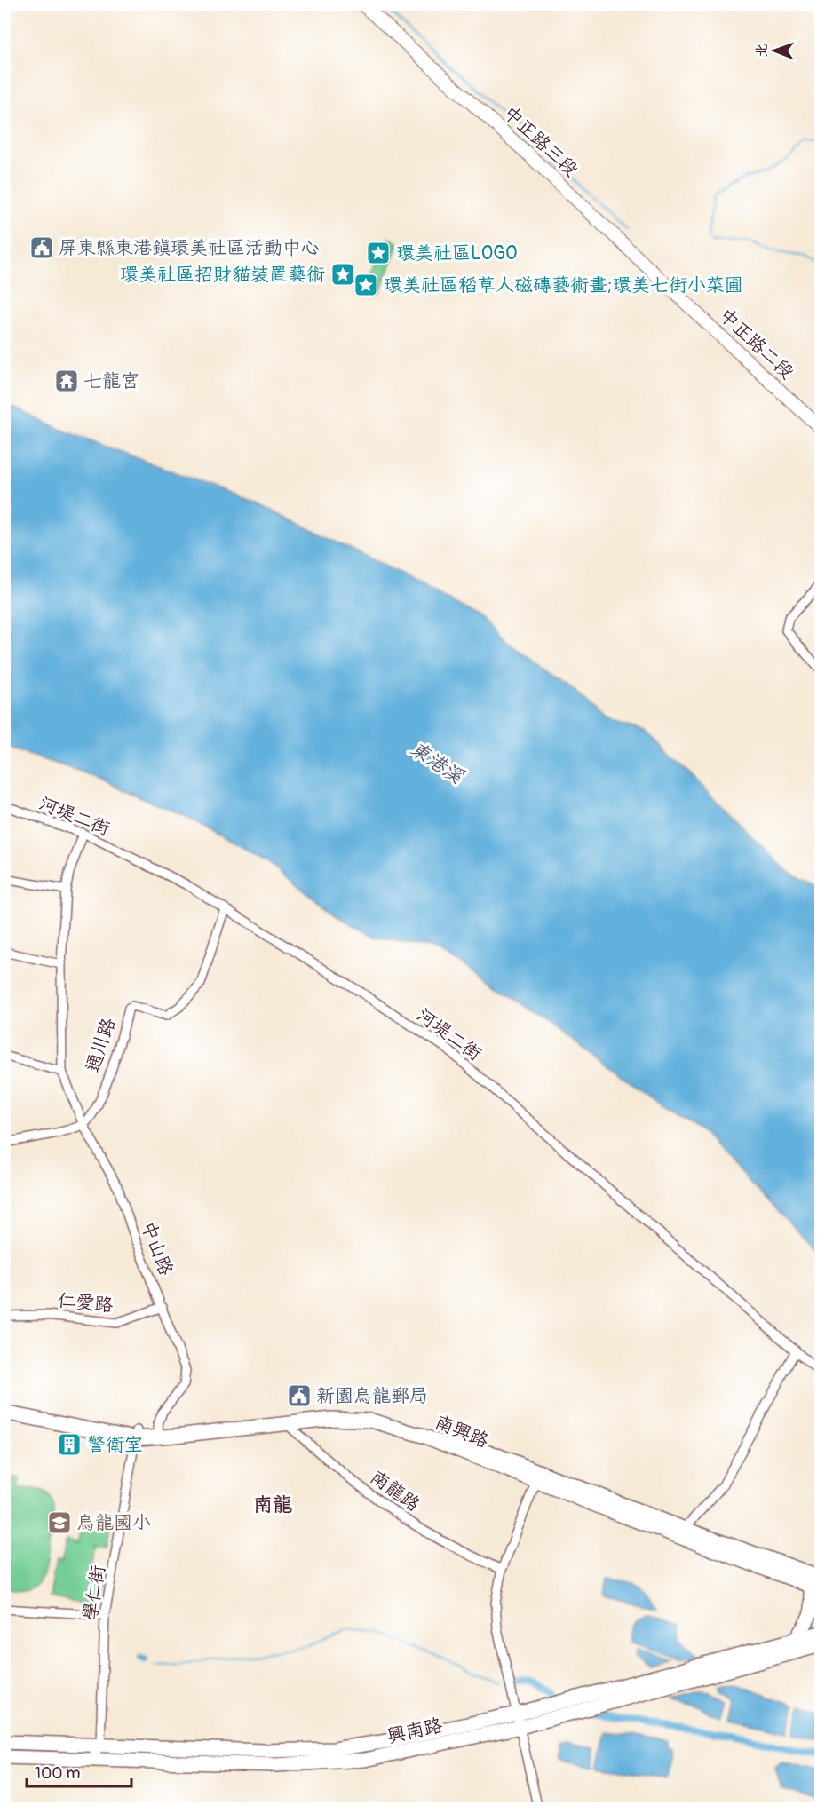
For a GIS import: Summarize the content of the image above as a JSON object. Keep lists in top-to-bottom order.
{
  "streets": {
    "main road": [
      "中正路三段",
      "中正路二段",
      "南興路",
      "興南路"
    ],
    "street": [
      "河堤二街",
      "通川路",
      "中山路",
      "仁愛路",
      "南龍路",
      "學仁街"
    ]
  },
  "crossings": [
    ["中正路三段", "中正路二段"],
    ["河堤二街", "通川路"],
    ["河堤二街", "中山路"],
    ["通川路", "中山路"],
    ["中山路", "仁愛路"],
    ["中山路", "南興路"],
    ["南興路", "南龍路"],
    ["南興路", "學仁街"],
    ["學仁街", "興南路"]
  ],
  "districts": ["南龍"],
  "water": ["東港溪"],
  "places": {
    "public building": ["屏東縣東港鎮環美社區活動中心", "新園烏龍郵局"],
    "place": ["環美社區LOGO", "環美社區招財貓裝置藝術", "環美社區稻草人磁磚藝術畫;環美七街小菜圃"],
    "temple": ["七龍宮"],
    "building": ["警衛室"],
    "school or university": ["烏龍國小"]
  },
  "scale_bar": "100 m",
  "north": "left"
}
